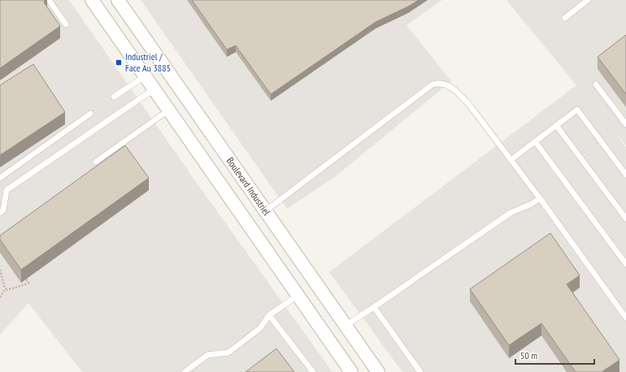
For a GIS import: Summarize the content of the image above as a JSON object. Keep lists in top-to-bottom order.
{
  "streets": {
    "street": ["Boulevard Industriel"]
  },
  "places": {
    "transit": ["Industriel / Face Au 3885"]
  },
  "scale_bar": "50 m"
}
